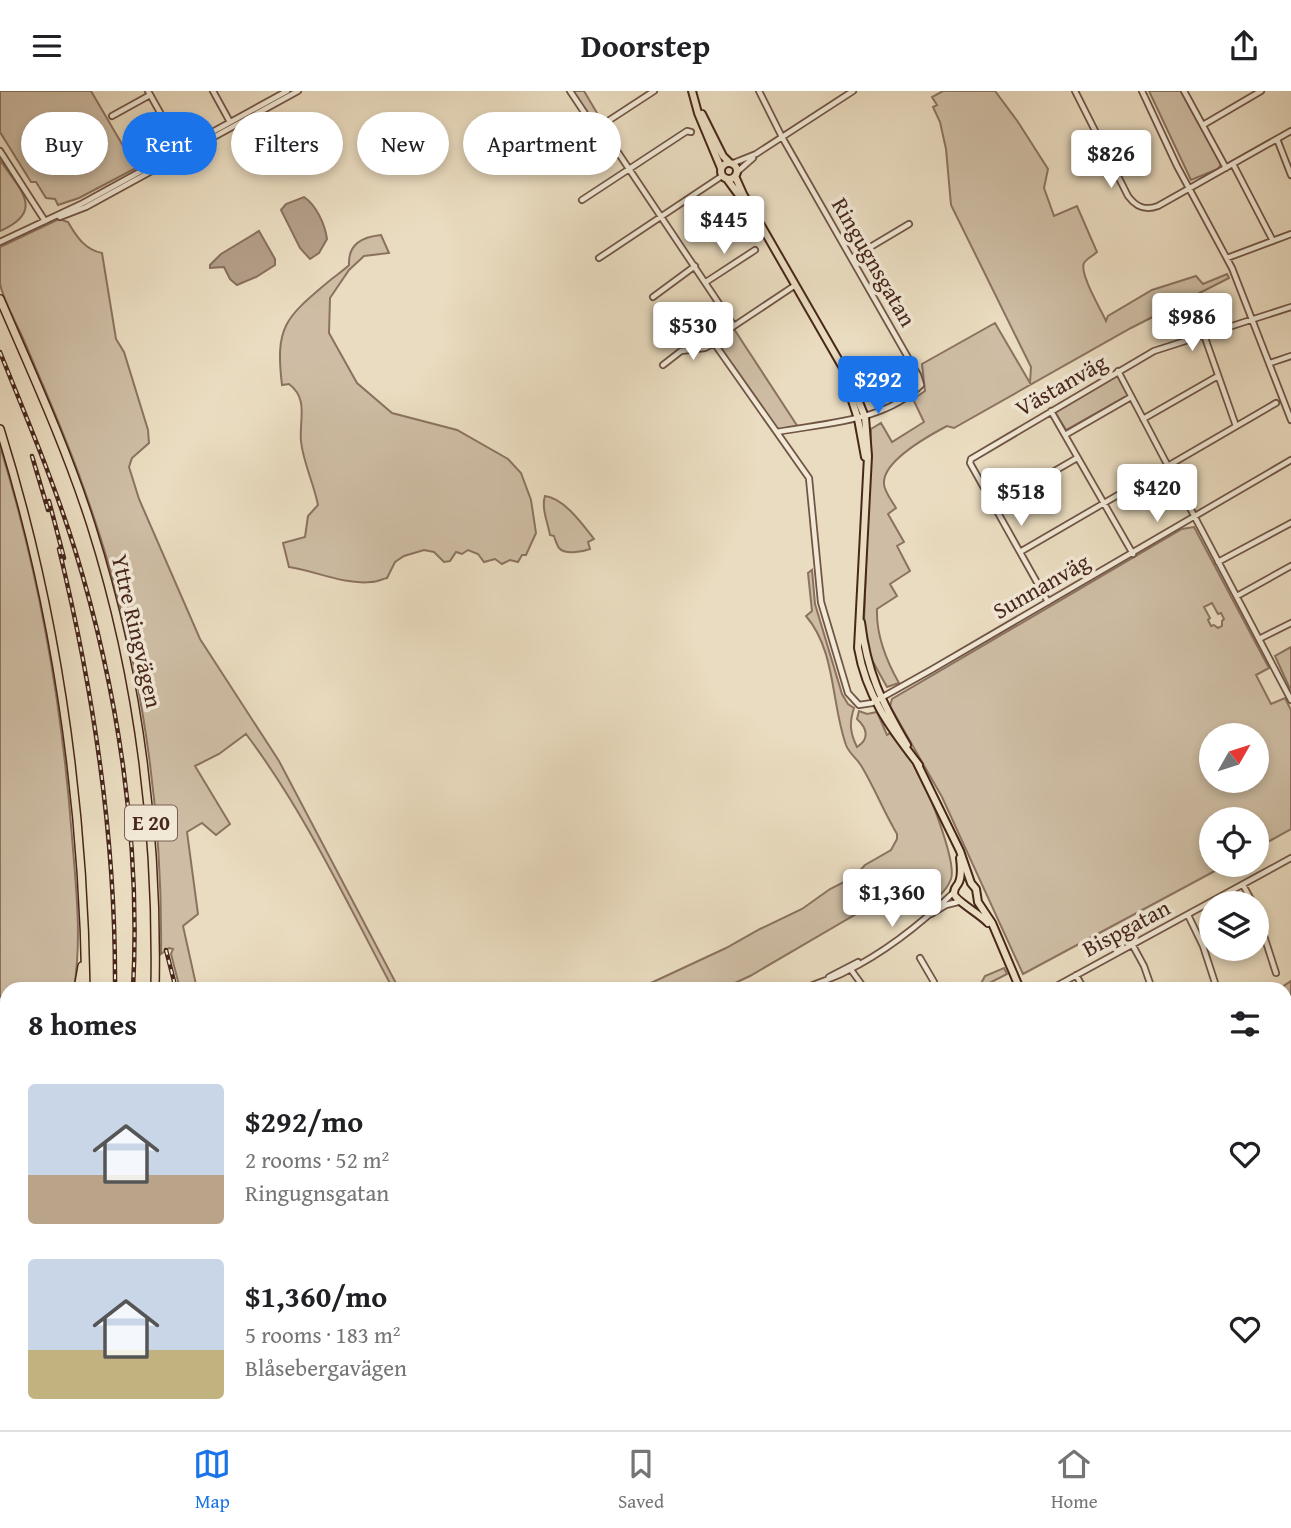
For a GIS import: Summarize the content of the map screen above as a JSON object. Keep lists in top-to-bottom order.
{
  "streets": {
    "highway": ["Yttre Ringvägen", "E 20"],
    "street": [
      "Ringugnsgatan",
      "Västanväg",
      "Sunnanväg",
      "Bispgatan"
    ]
  },
  "north": "top right",
  "page": {
    "header": "Doorstep",
    "chip": [
      "Buy",
      "Rent",
      "Filters",
      "New",
      "Apartment"
    ],
    "price": [
      "$826",
      "$445",
      "$986",
      "$530",
      "$292",
      "$420",
      "$518",
      "$1,360"
    ],
    "heading": "8 homes",
    "list": [
      {
        "name": "$292/mo",
        "note": "2 rooms · 52 m² · Ringugnsgatan"
      },
      {
        "name": "$1,360/mo",
        "note": "5 rooms · 183 m² · Blåsebergavägen"
      }
    ],
    "tabs": ["Map", "Saved", "Home"]
  }
}
